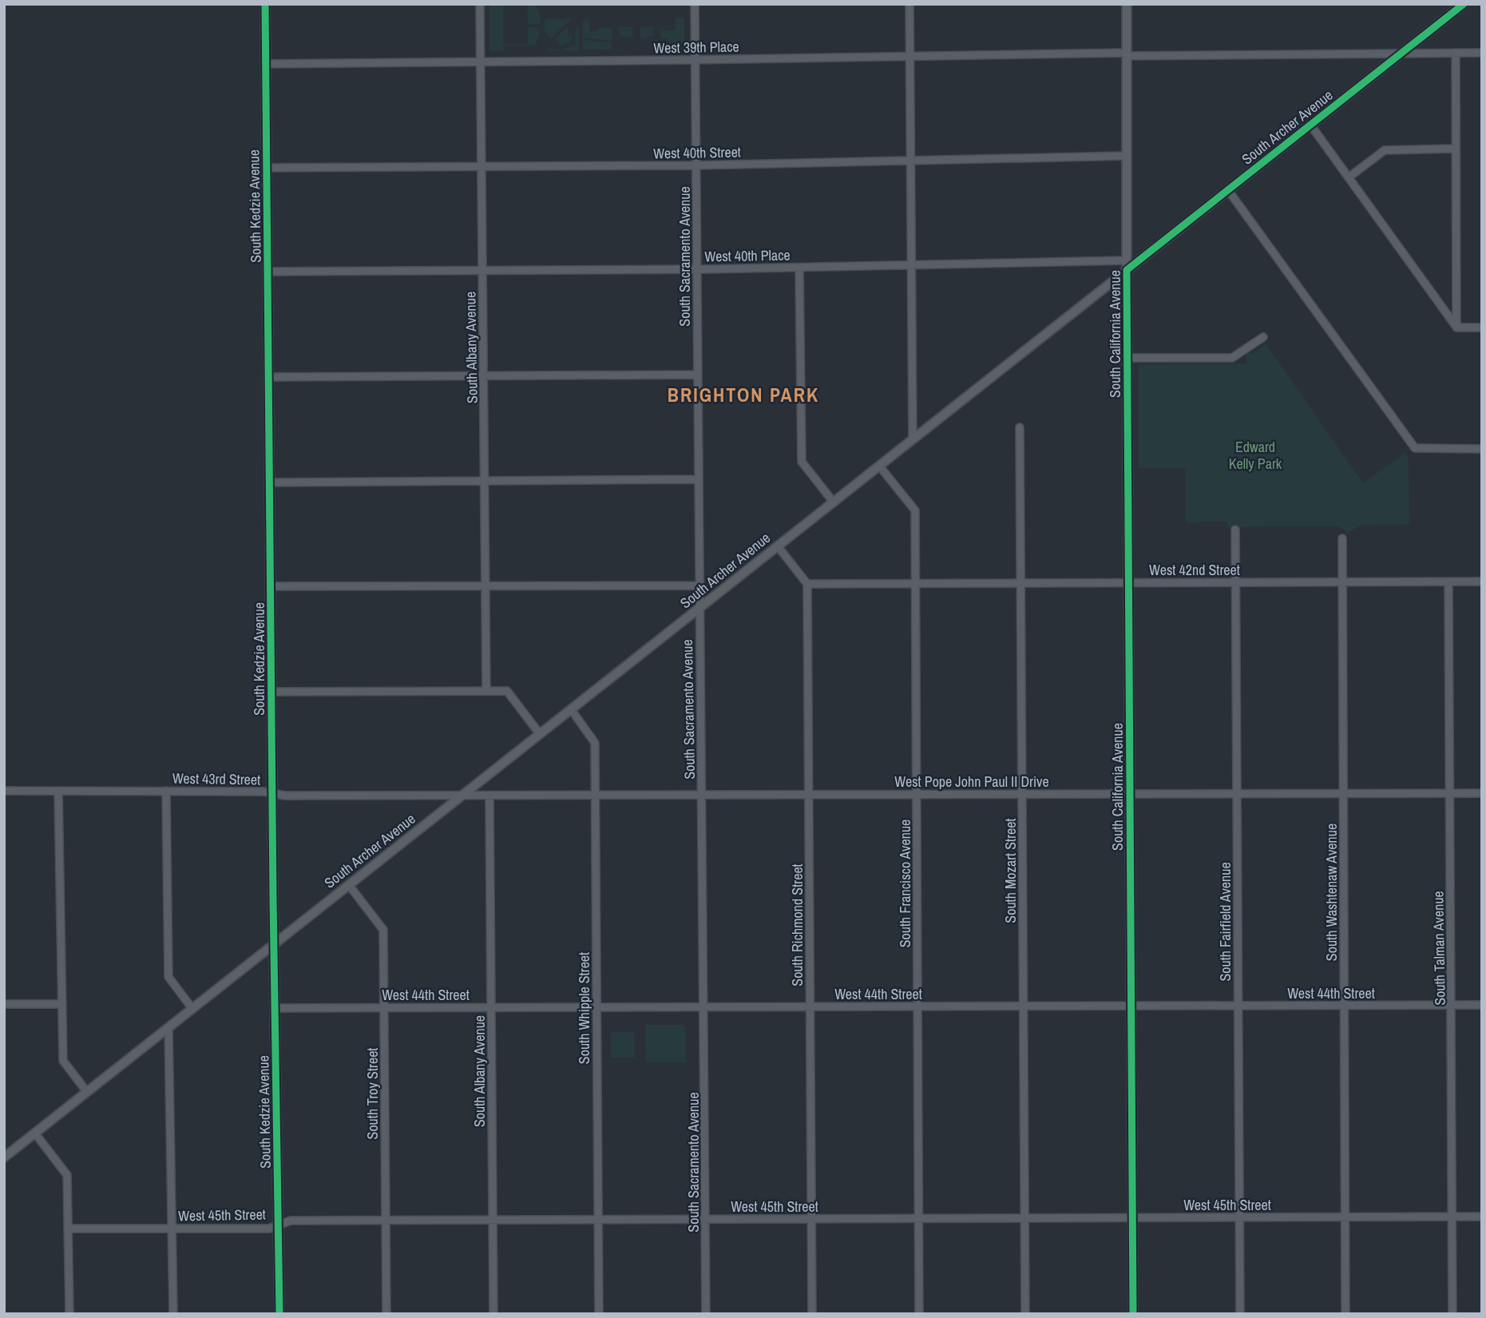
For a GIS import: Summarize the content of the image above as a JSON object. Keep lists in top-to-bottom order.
{
  "streets": {
    "main road": ["South Archer Avenue", "South Kedzie Avenue", "South California Avenue"],
    "street": [
      "West 39th Place",
      "West 40th Street",
      "West 40th Place",
      "South Sacramento Avenue",
      "South Albany Avenue",
      "West 42nd Street",
      "West 43rd Street",
      "West Pope John Paul II Drive",
      "South Mozart Street",
      "South Francisco Avenue",
      "South Washtenaw Avenue",
      "South Fairfield Avenue",
      "South Richmond Street",
      "South Talman Avenue",
      "West 44th Street",
      "South Whipple Street",
      "South Troy Street",
      "West 45th Street"
    ]
  },
  "crossings": [
    ["West 39th Place", "South Archer Avenue"],
    ["West 39th Place", "South Kedzie Avenue"],
    ["West 39th Place", "South Sacramento Avenue"],
    ["West 39th Place", "South California Avenue"],
    ["West 39th Place", "South Albany Avenue"],
    ["South Archer Avenue", "South Kedzie Avenue"],
    ["South Archer Avenue", "South Sacramento Avenue"],
    ["South Archer Avenue", "South California Avenue"],
    ["South Archer Avenue", "West 43rd Street"],
    ["South Archer Avenue", "West Pope John Paul II Drive"],
    ["South Archer Avenue", "South Francisco Avenue"],
    ["South Archer Avenue", "South Whipple Street"],
    ["South Archer Avenue", "South Troy Street"],
    ["West 40th Street", "South Kedzie Avenue"],
    ["West 40th Street", "South Sacramento Avenue"],
    ["West 40th Street", "South California Avenue"],
    ["West 40th Street", "South Albany Avenue"],
    ["South Kedzie Avenue", "West 40th Place"],
    ["South Kedzie Avenue", "West 43rd Street"],
    ["South Kedzie Avenue", "West 44th Street"],
    ["South Kedzie Avenue", "West 45th Street"],
    ["West 40th Place", "South Sacramento Avenue"],
    ["West 40th Place", "South California Avenue"],
    ["West 40th Place", "South Albany Avenue"],
    ["South Sacramento Avenue", "West Pope John Paul II Drive"],
    ["South Sacramento Avenue", "West 44th Street"],
    ["South Sacramento Avenue", "West 45th Street"],
    ["South California Avenue", "West 42nd Street"],
    ["South California Avenue", "West Pope John Paul II Drive"],
    ["South California Avenue", "West 44th Street"],
    ["South California Avenue", "West 45th Street"],
    ["South Albany Avenue", "West Pope John Paul II Drive"],
    ["South Albany Avenue", "West 44th Street"],
    ["South Albany Avenue", "West 45th Street"],
    ["West 42nd Street", "South Mozart Street"],
    ["West 42nd Street", "South Francisco Avenue"],
    ["West 42nd Street", "South Washtenaw Avenue"],
    ["West 42nd Street", "South Fairfield Avenue"],
    ["West 42nd Street", "South Richmond Street"],
    ["West 42nd Street", "South Talman Avenue"],
    ["West 43rd Street", "West Pope John Paul II Drive"],
    ["West Pope John Paul II Drive", "South Mozart Street"],
    ["West Pope John Paul II Drive", "South Francisco Avenue"],
    ["West Pope John Paul II Drive", "South Washtenaw Avenue"],
    ["West Pope John Paul II Drive", "South Fairfield Avenue"],
    ["West Pope John Paul II Drive", "South Richmond Street"],
    ["West Pope John Paul II Drive", "South Talman Avenue"],
    ["West Pope John Paul II Drive", "South Whipple Street"],
    ["South Mozart Street", "West 44th Street"],
    ["South Mozart Street", "West 45th Street"],
    ["South Francisco Avenue", "West 44th Street"],
    ["South Francisco Avenue", "West 45th Street"],
    ["South Washtenaw Avenue", "West 44th Street"],
    ["South Washtenaw Avenue", "West 45th Street"],
    ["South Fairfield Avenue", "West 44th Street"],
    ["South Fairfield Avenue", "West 45th Street"],
    ["South Richmond Street", "West 44th Street"],
    ["South Richmond Street", "West 45th Street"],
    ["South Talman Avenue", "West 44th Street"],
    ["South Talman Avenue", "West 45th Street"],
    ["West 44th Street", "South Whipple Street"],
    ["West 44th Street", "South Troy Street"],
    ["South Whipple Street", "West 45th Street"],
    ["South Troy Street", "West 45th Street"]
  ],
  "districts": ["BRIGHTON PARK"],
  "parks": ["Edward Kelly Park"]
}
